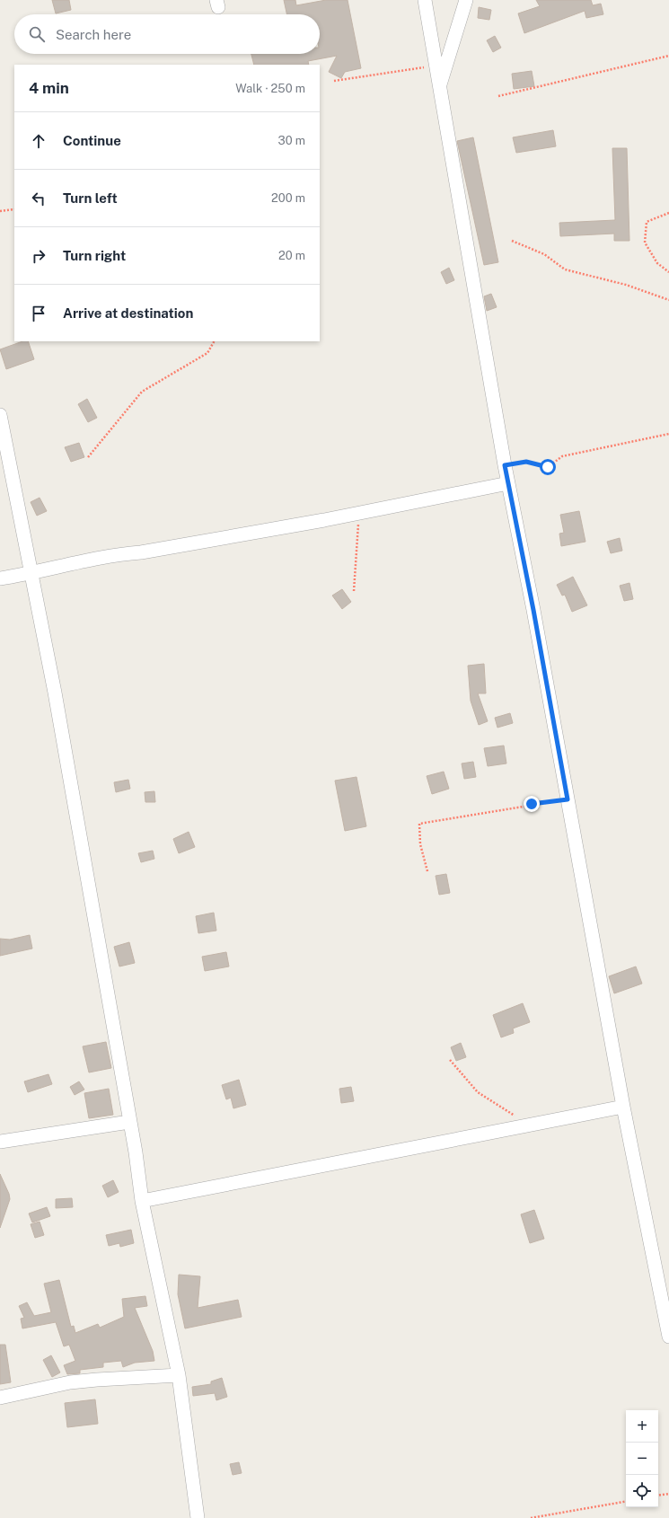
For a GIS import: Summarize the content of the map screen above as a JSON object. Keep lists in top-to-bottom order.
{
  "page": {
    "search": "Search here",
    "heading": ["4 min", "Walk · 250 m"],
    "list": [
      ["Continue", "30 m"],
      ["Turn left", "200 m"],
      ["Turn right", "20 m"],
      "Arrive at destination"
    ],
    "map_buttons": ["+", "−"]
  }
}
